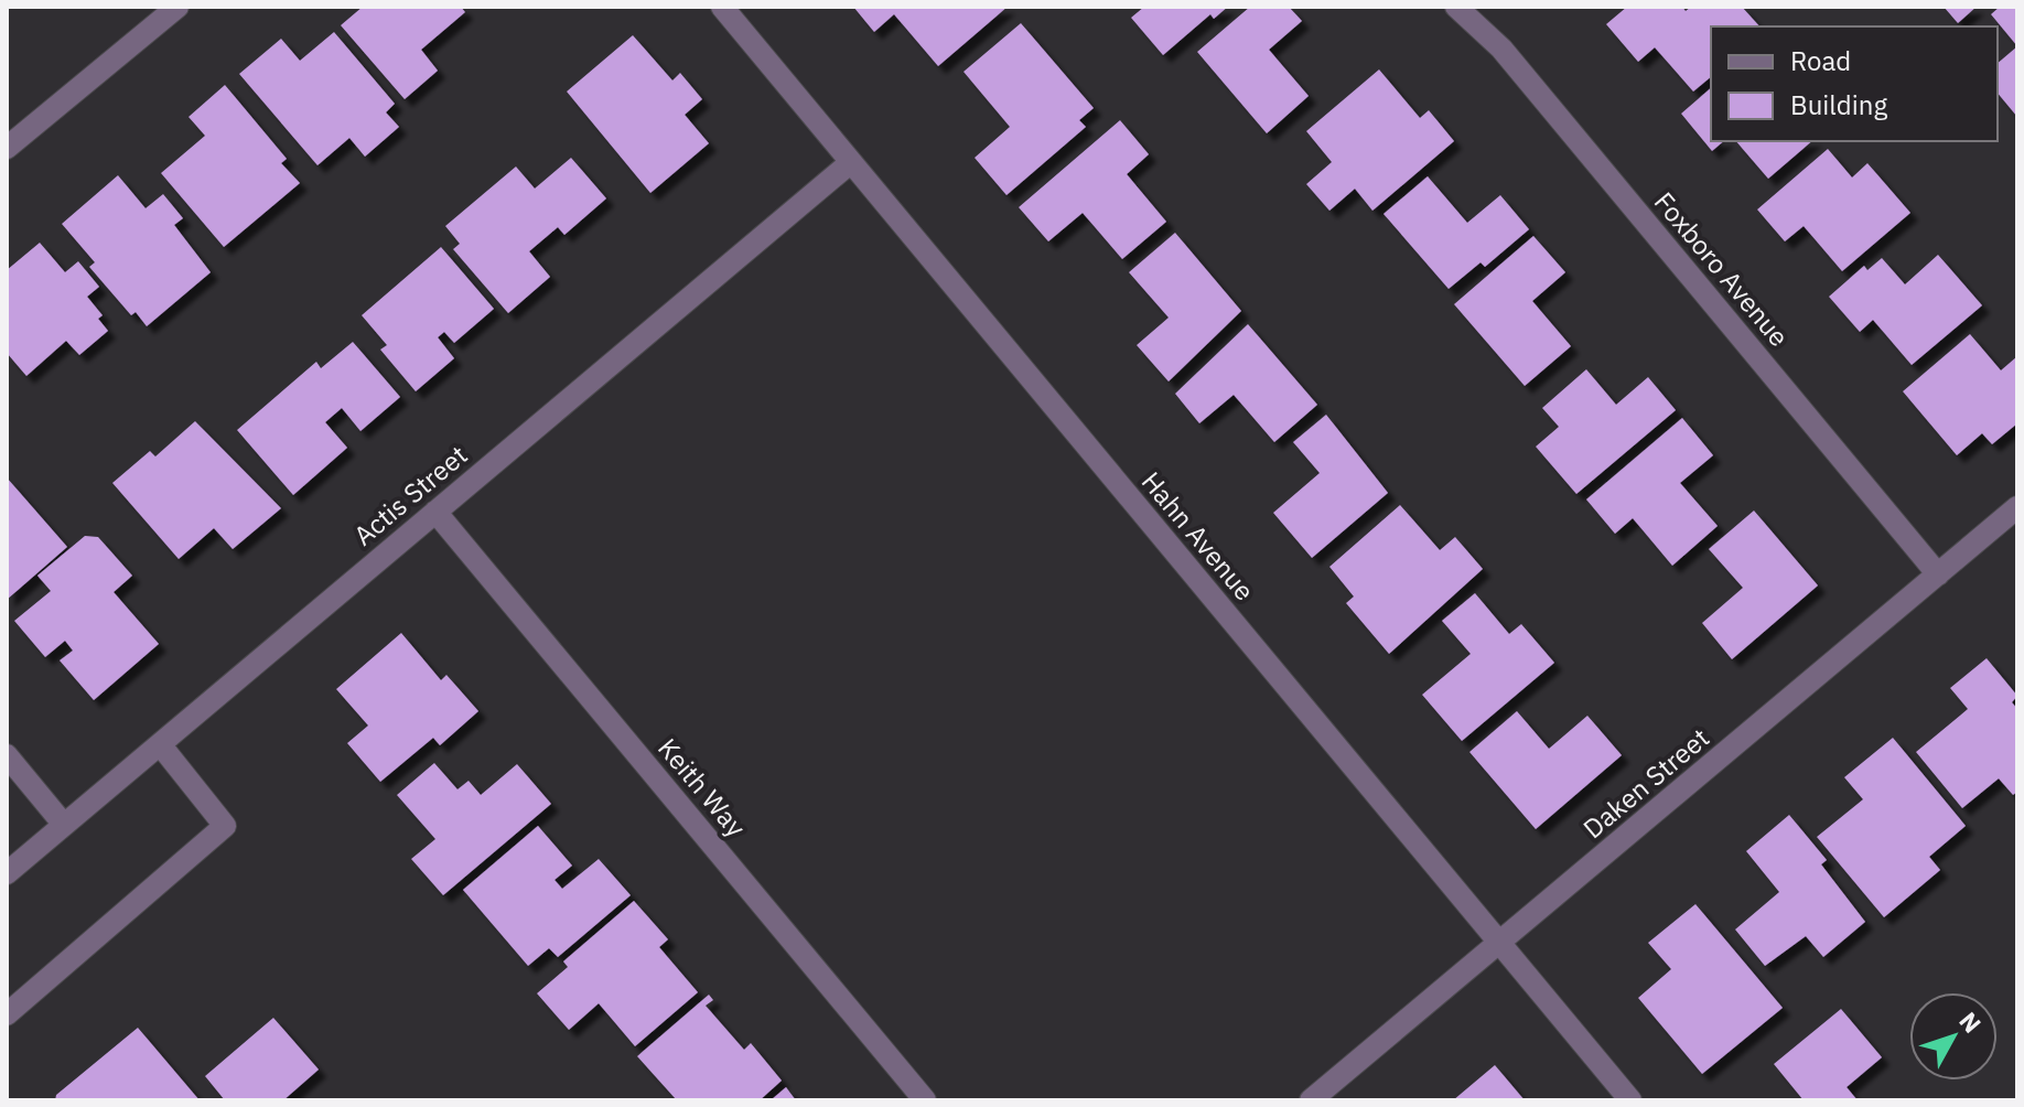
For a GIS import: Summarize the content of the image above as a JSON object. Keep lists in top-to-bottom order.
{
  "streets": {
    "street": [
      "Foxboro Avenue",
      "Actis Street",
      "Hahn Avenue",
      "Daken Street",
      "Keith Way"
    ]
  },
  "crossings": [
    ["Foxboro Avenue", "Daken Street"],
    ["Actis Street", "Hahn Avenue"],
    ["Actis Street", "Keith Way"],
    ["Hahn Avenue", "Daken Street"]
  ],
  "legend": ["Road", "Building"],
  "north": "top right"
}
